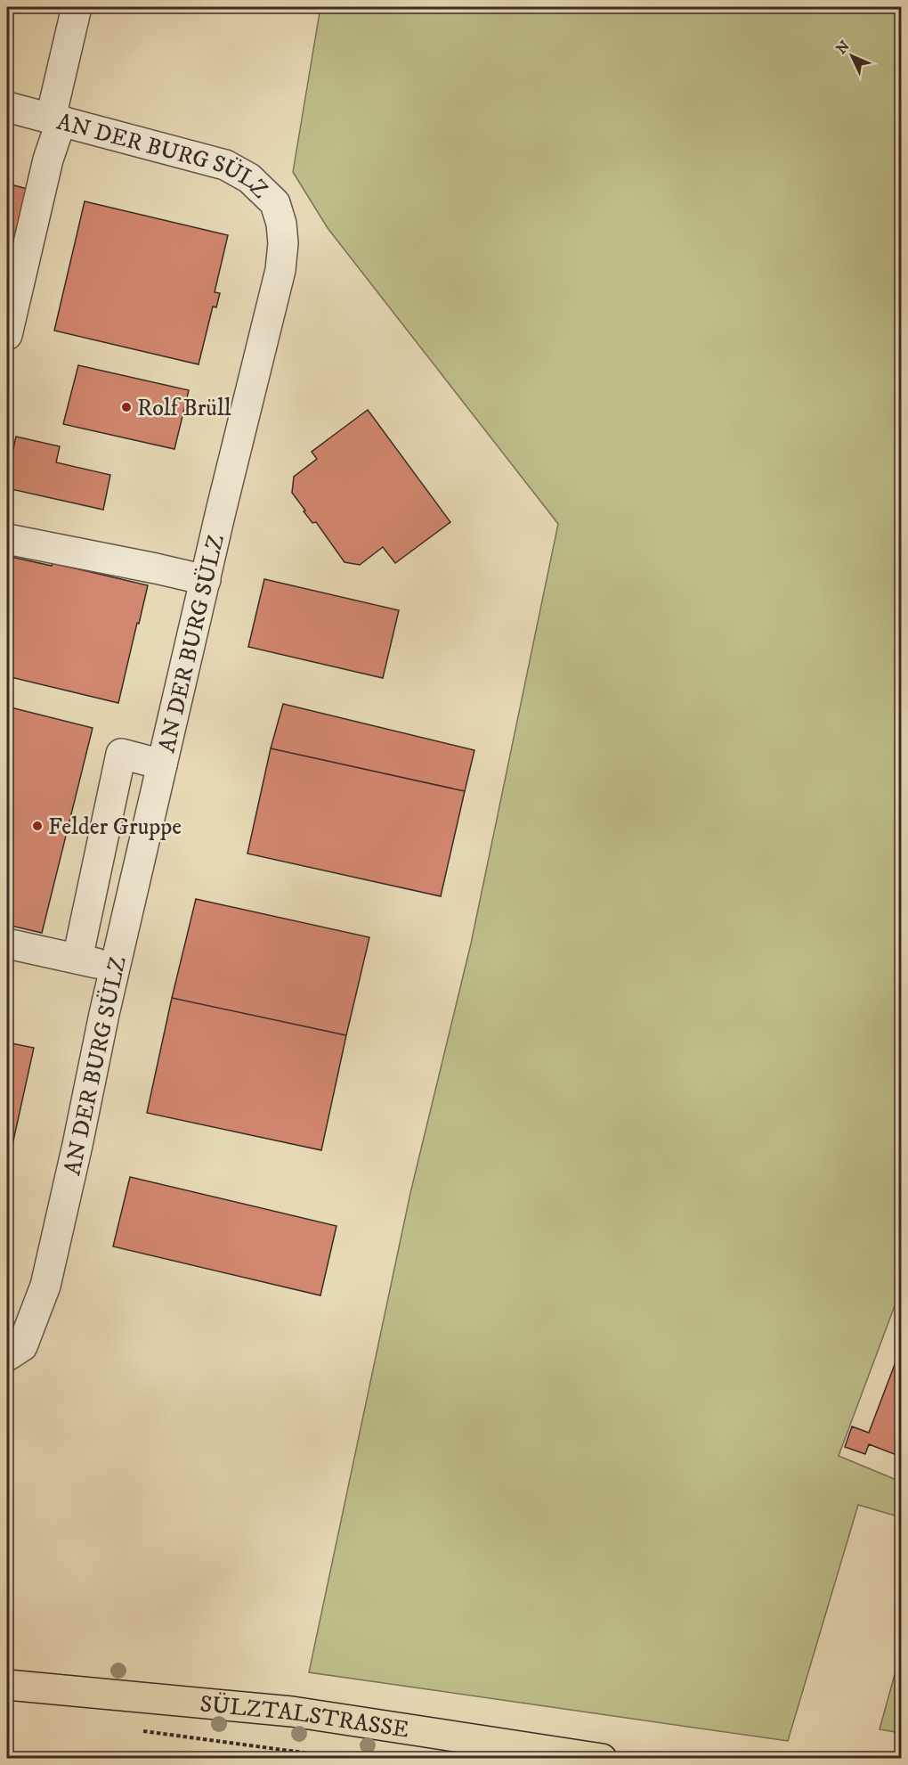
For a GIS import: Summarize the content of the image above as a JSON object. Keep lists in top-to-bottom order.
{
  "streets": {
    "main road": ["SÜLZTALSTRASSE"],
    "street": ["AN DER BURG SÜLZ"]
  },
  "places": ["Rolf Brüll", "Felder Gruppe"],
  "north": "top left"
}
